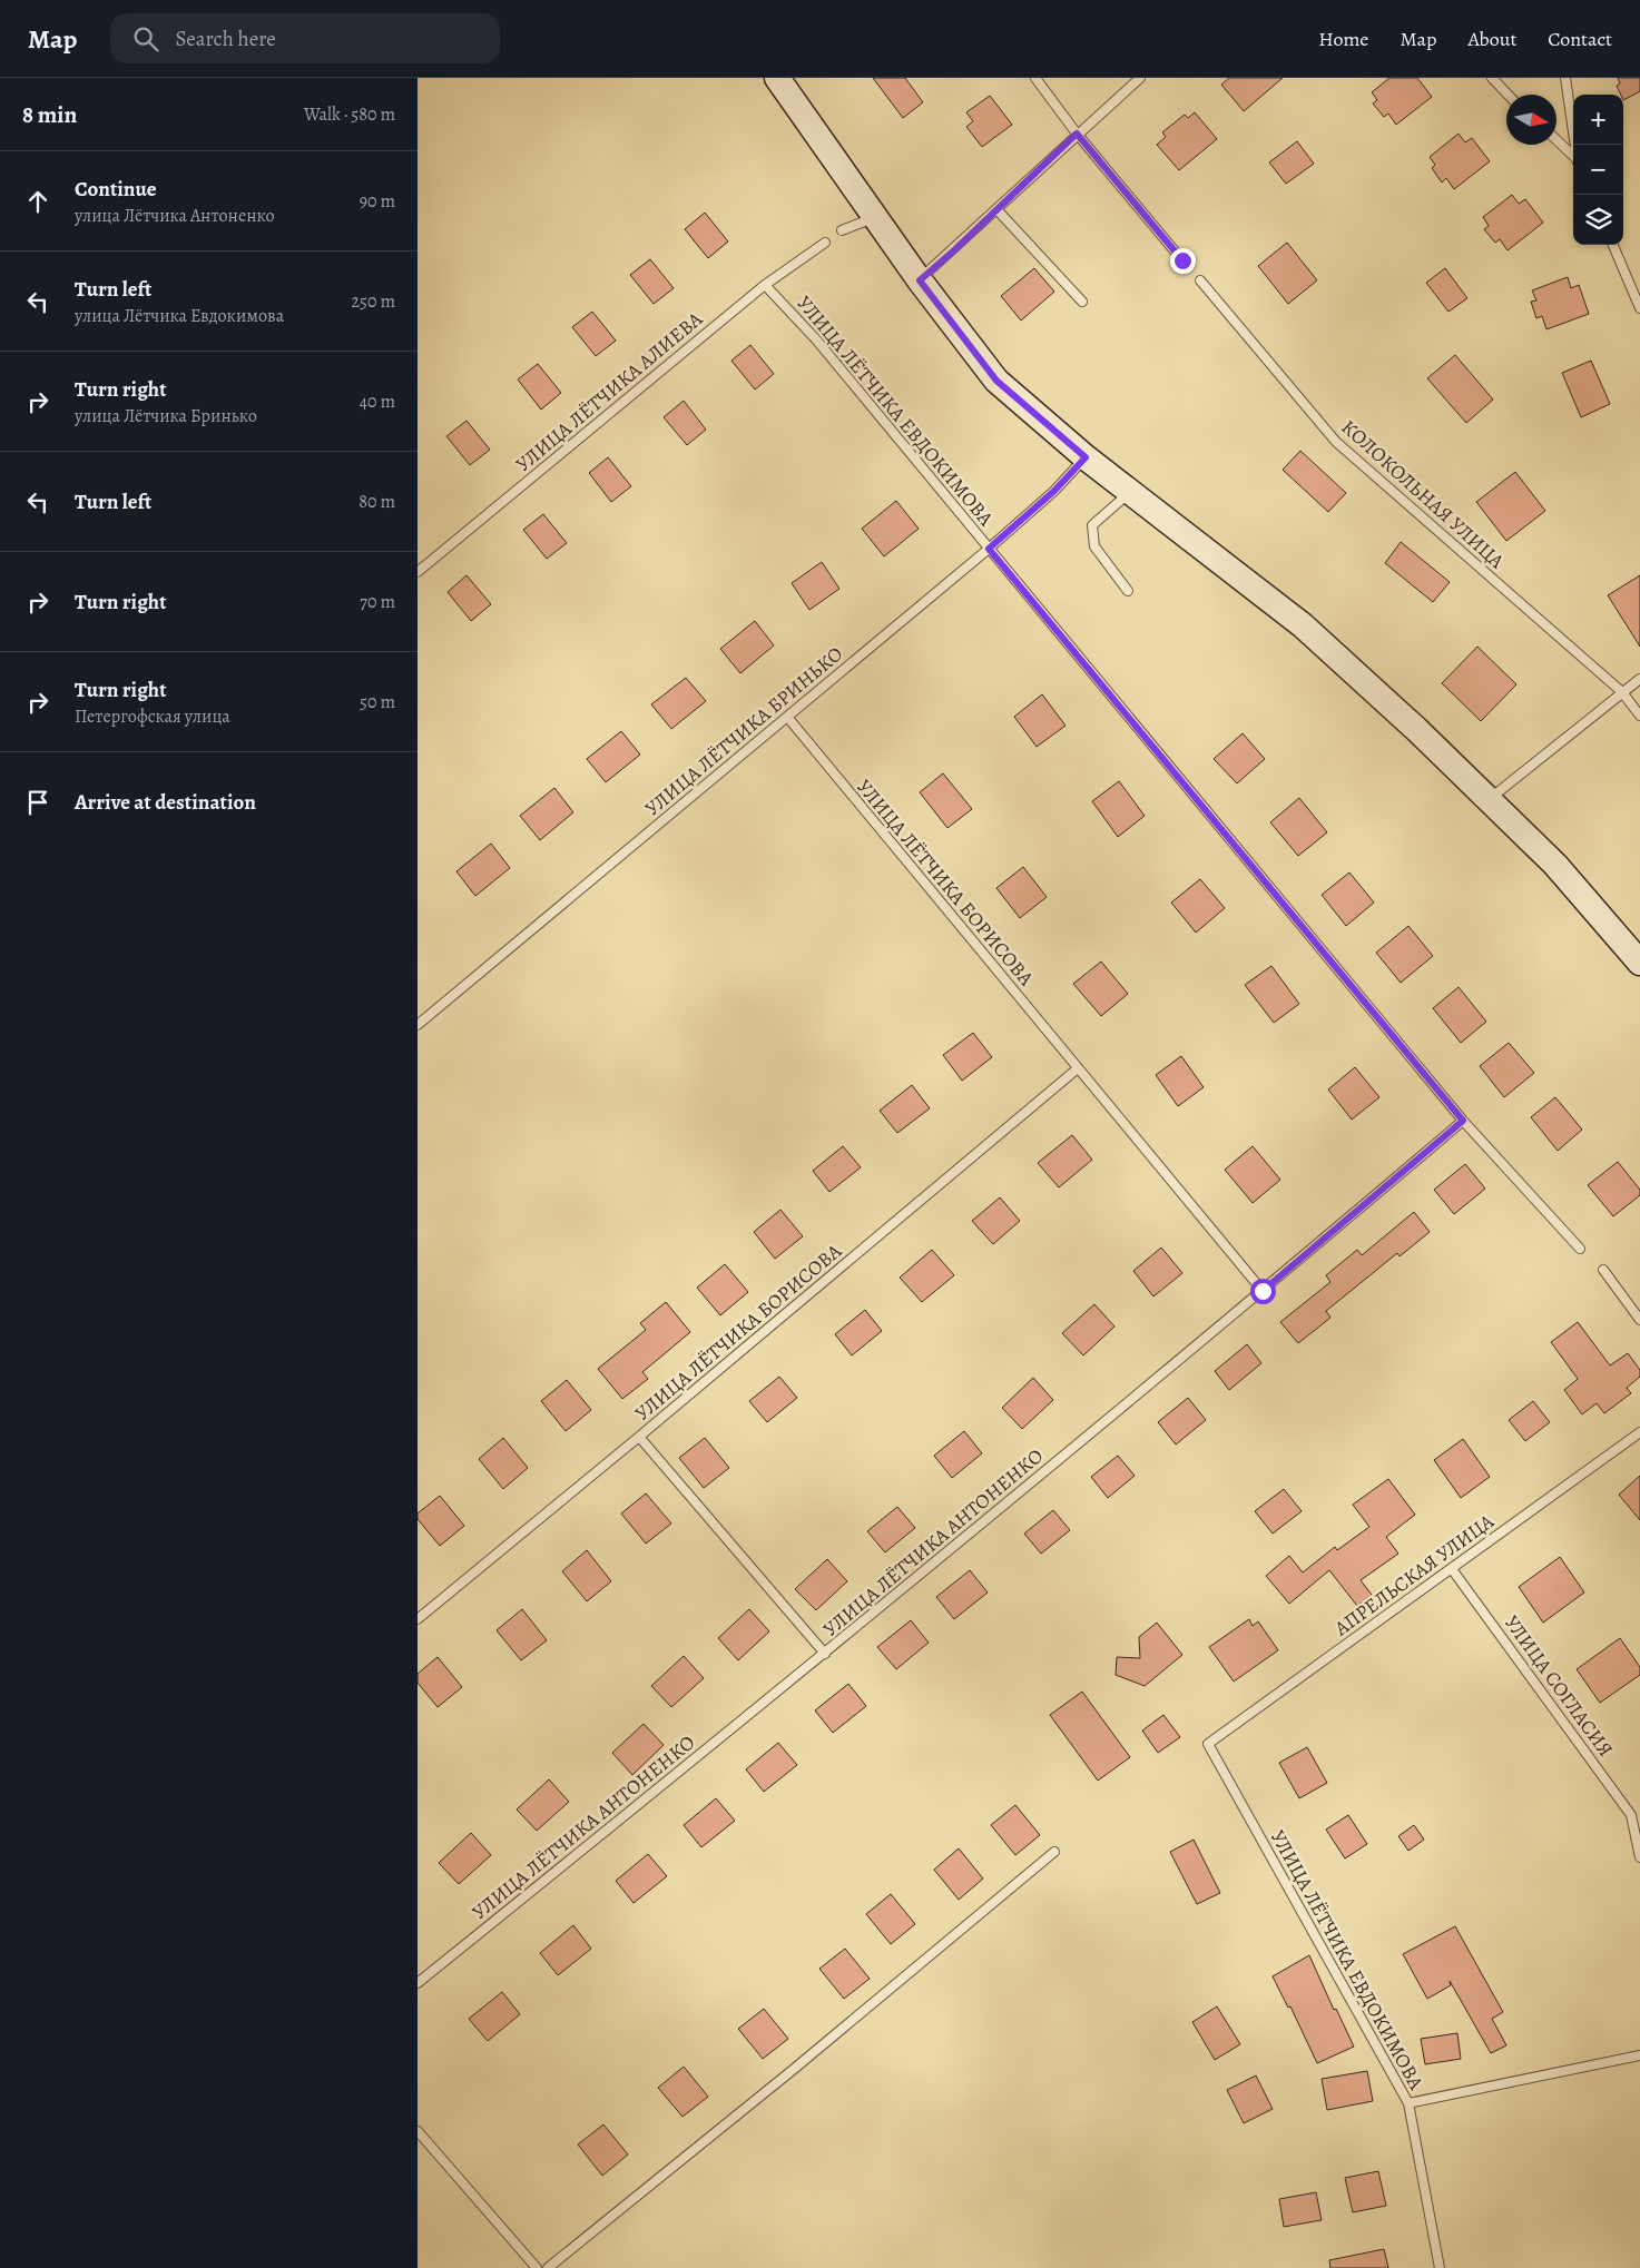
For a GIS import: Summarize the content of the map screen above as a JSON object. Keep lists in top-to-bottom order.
{
  "streets": {
    "lane": [
      "УЛИЦА ЛЁТЧИКА АЛИЕВА",
      "УЛИЦА ЛЁТЧИКА ЕВДОКИМОВА",
      "КОЛОКОЛЬНАЯ УЛИЦА",
      "УЛИЦА ЛЁТЧИКА БРИНЬКО",
      "УЛИЦА ЛЁТЧИКА БОРИСОВА",
      "УЛИЦА ЛЁТЧИКА АНТОНЕНКО",
      "АПРЕЛЬСКАЯ УЛИЦА",
      "УЛИЦА СОГЛАСИЯ"
    ]
  },
  "crossings": [
    ["УЛИЦА ЛЁТЧИКА АЛИЕВА", "УЛИЦА ЛЁТЧИКА ЕВДОКИМОВА"],
    ["УЛИЦА ЛЁТЧИКА ЕВДОКИМОВА", "УЛИЦА ЛЁТЧИКА БРИНЬКО"],
    ["УЛИЦА ЛЁТЧИКА ЕВДОКИМОВА", "УЛИЦА ЛЁТЧИКА АНТОНЕНКО"],
    ["УЛИЦА ЛЁТЧИКА ЕВДОКИМОВА", "АПРЕЛЬСКАЯ УЛИЦА"],
    ["УЛИЦА ЛЁТЧИКА БРИНЬКО", "УЛИЦА ЛЁТЧИКА БОРИСОВА"],
    ["УЛИЦА ЛЁТЧИКА БОРИСОВА", "УЛИЦА ЛЁТЧИКА АНТОНЕНКО"],
    ["АПРЕЛЬСКАЯ УЛИЦА", "УЛИЦА СОГЛАСИЯ"]
  ],
  "north": "right",
  "page": {
    "header": "Map",
    "search": "Search here",
    "nav": [
      "Home",
      "Map",
      "About",
      "Contact"
    ],
    "heading": ["8 min", "Walk · 580 m"],
    "map_buttons": ["+", "−"],
    "list": [
      ["Continue", "улица Лётчика Антоненко", "90 m"],
      ["Turn left", "улица Лётчика Евдокимова", "250 m"],
      ["Turn right", "улица Лётчика Бринько", "40 m"],
      ["Turn left", "80 m"],
      ["Turn right", "70 m"],
      ["Turn right", "Петергофская улица", "50 m"],
      "Arrive at destination"
    ]
  }
}
